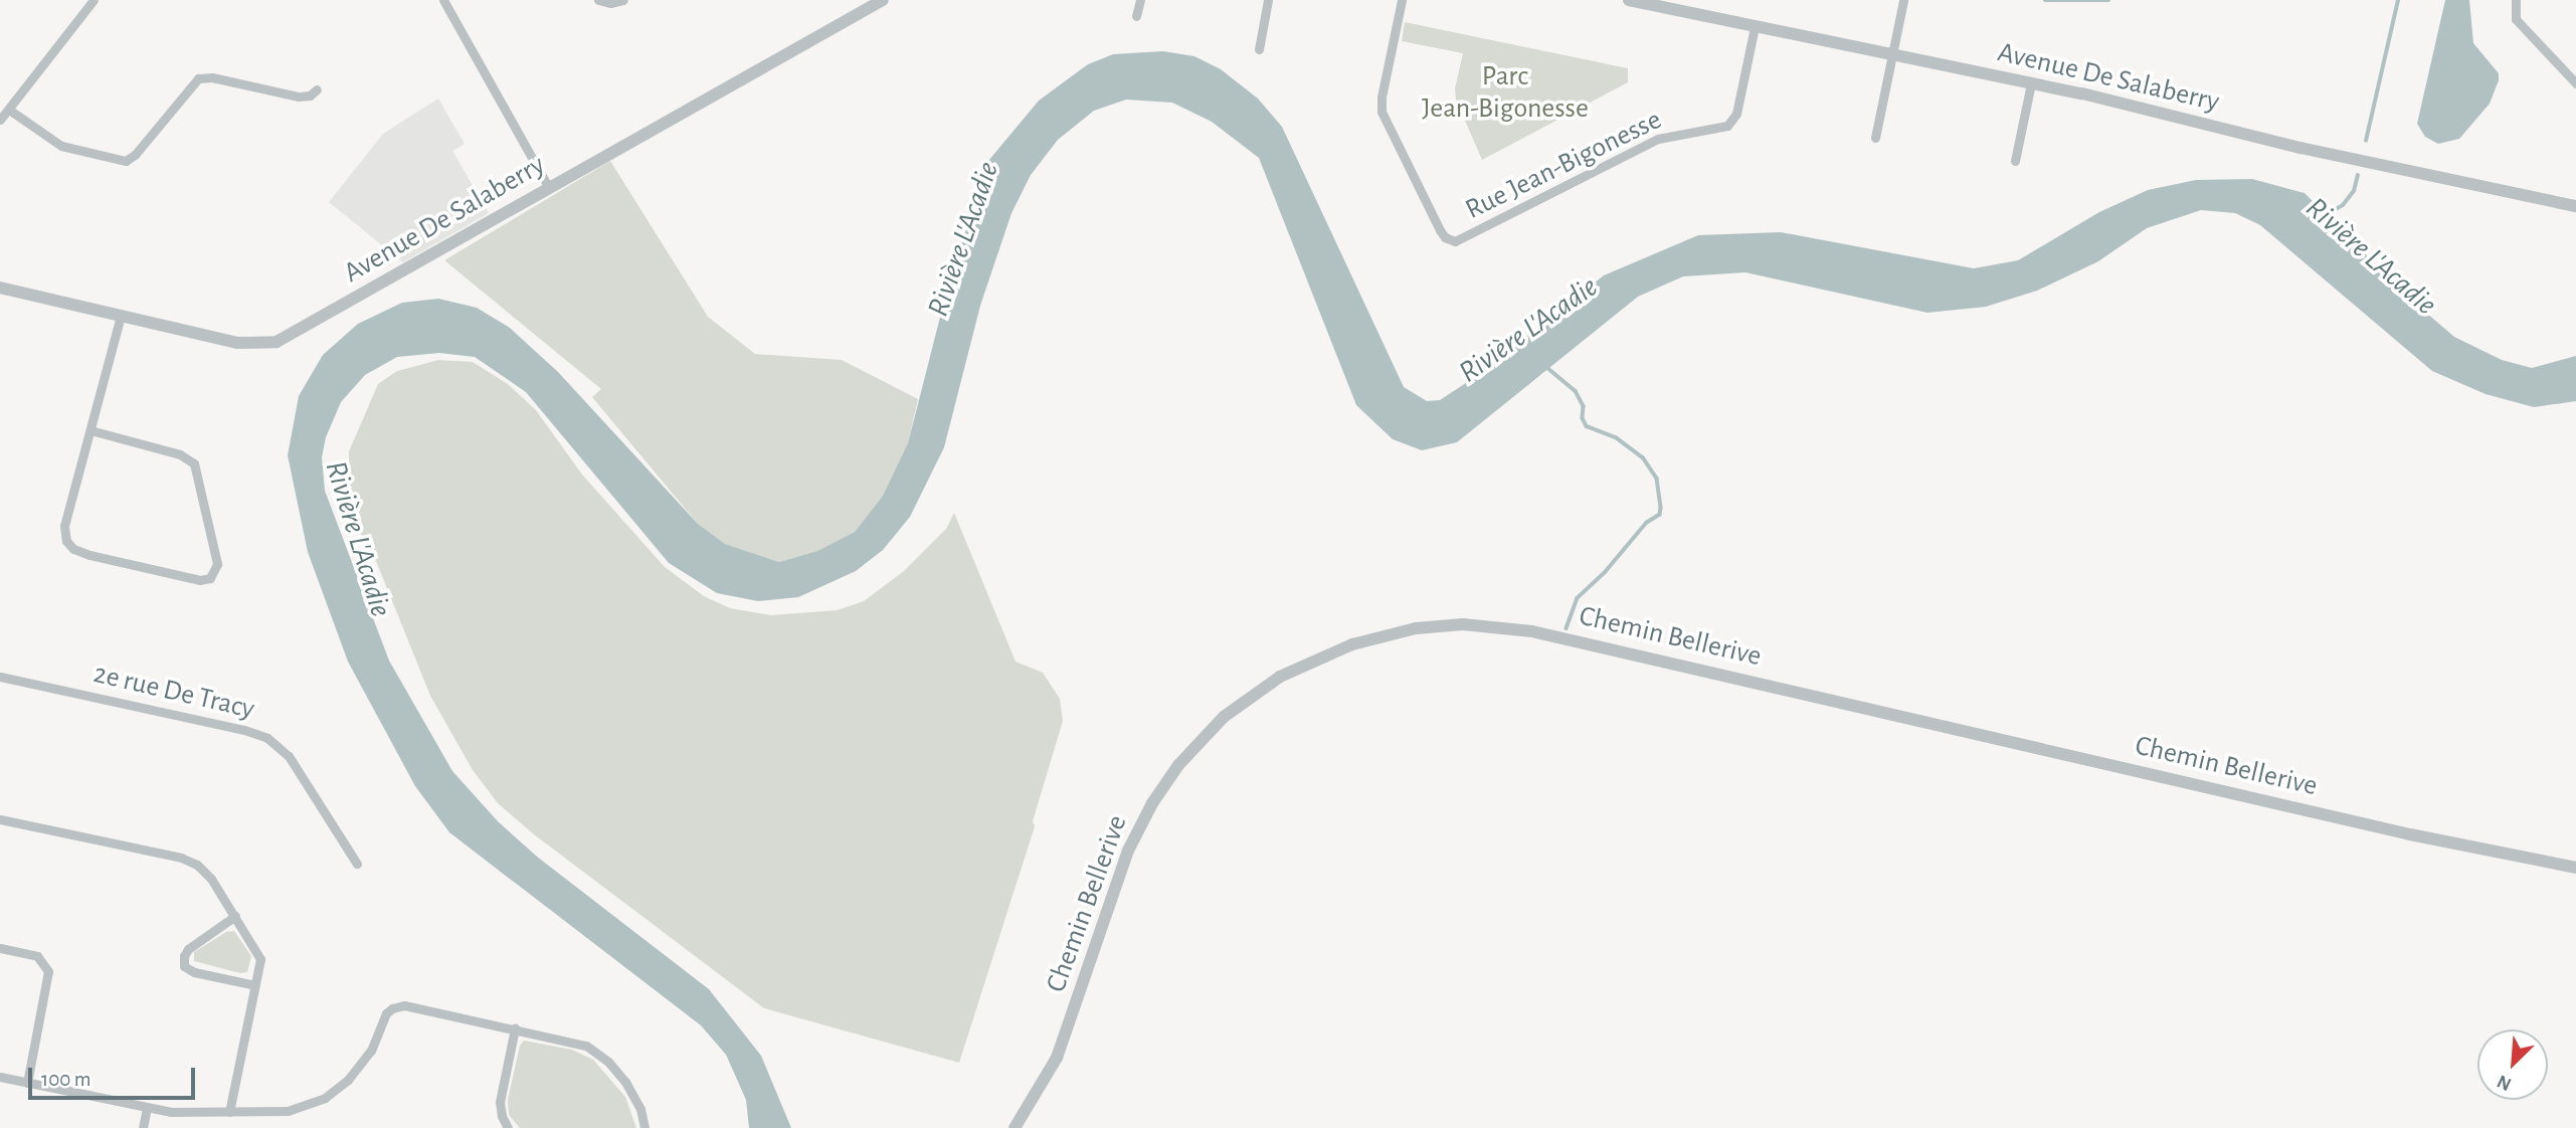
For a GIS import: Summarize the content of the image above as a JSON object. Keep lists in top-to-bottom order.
{
  "streets": {
    "street": [
      "Avenue De Salaberry",
      "Rue Jean-Bigonesse",
      "Chemin Bellerive",
      "2e rue De Tracy"
    ]
  },
  "crossings": [
    ["Avenue De Salaberry", "Rue Jean-Bigonesse"]
  ],
  "water": ["Rivière L'Acadie"],
  "parks": ["Parc Jean-Bigonesse"],
  "scale_bar": "100 m",
  "north": "bottom left"
}
